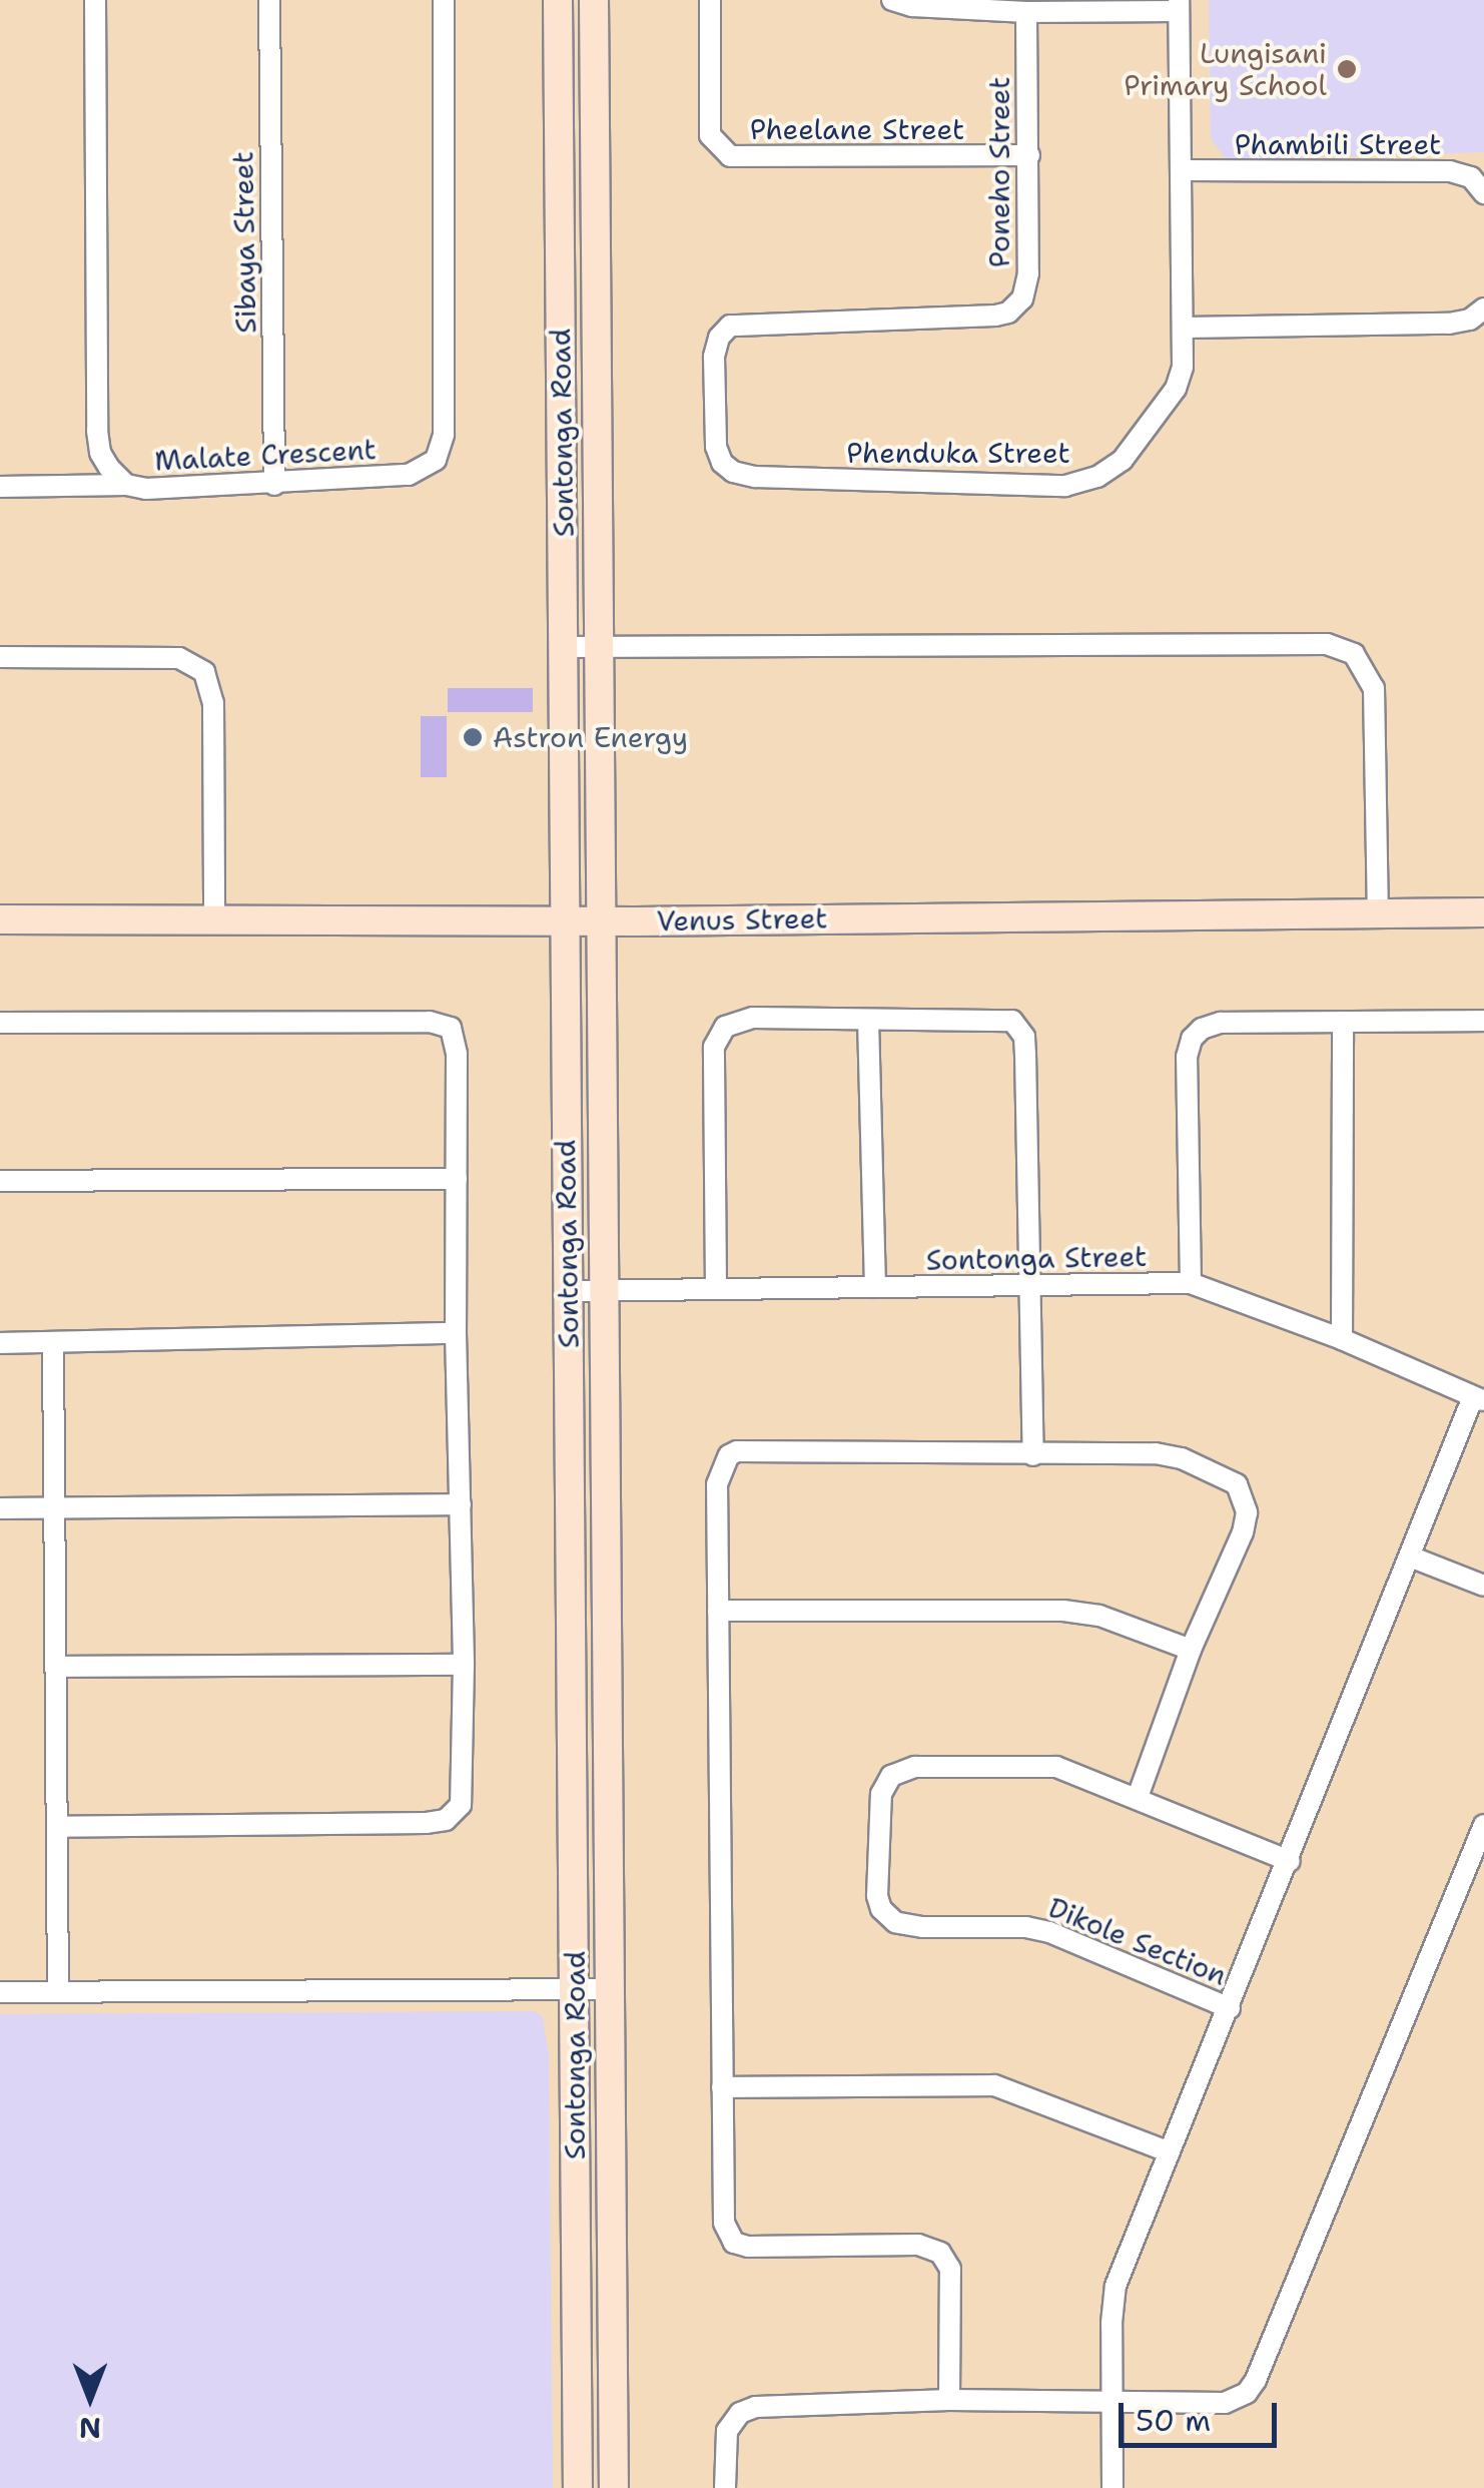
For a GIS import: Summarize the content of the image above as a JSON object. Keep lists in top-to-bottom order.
{
  "streets": {
    "main road": ["Sontonga Road", "Venus Street"],
    "street": [
      "Pheelane Street",
      "Phambili Street",
      "Poneho Street",
      "Sibaya Street",
      "Phenduka Street",
      "Malate Crescent",
      "Sontonga Street",
      "Dikole Section"
    ]
  },
  "crossings": [
    ["Pheelane Street", "Poneho Street"],
    ["Phambili Street", "Phenduka Street"],
    ["Poneho Street", "Phenduka Street"],
    ["Sibaya Street", "Malate Crescent"],
    ["Sontonga Road", "Venus Street"],
    ["Sontonga Road", "Sontonga Street"]
  ],
  "places": ["Lungisani Primary School", "Astron Energy"],
  "scale_bar": "50 m",
  "north": "bottom"
}
